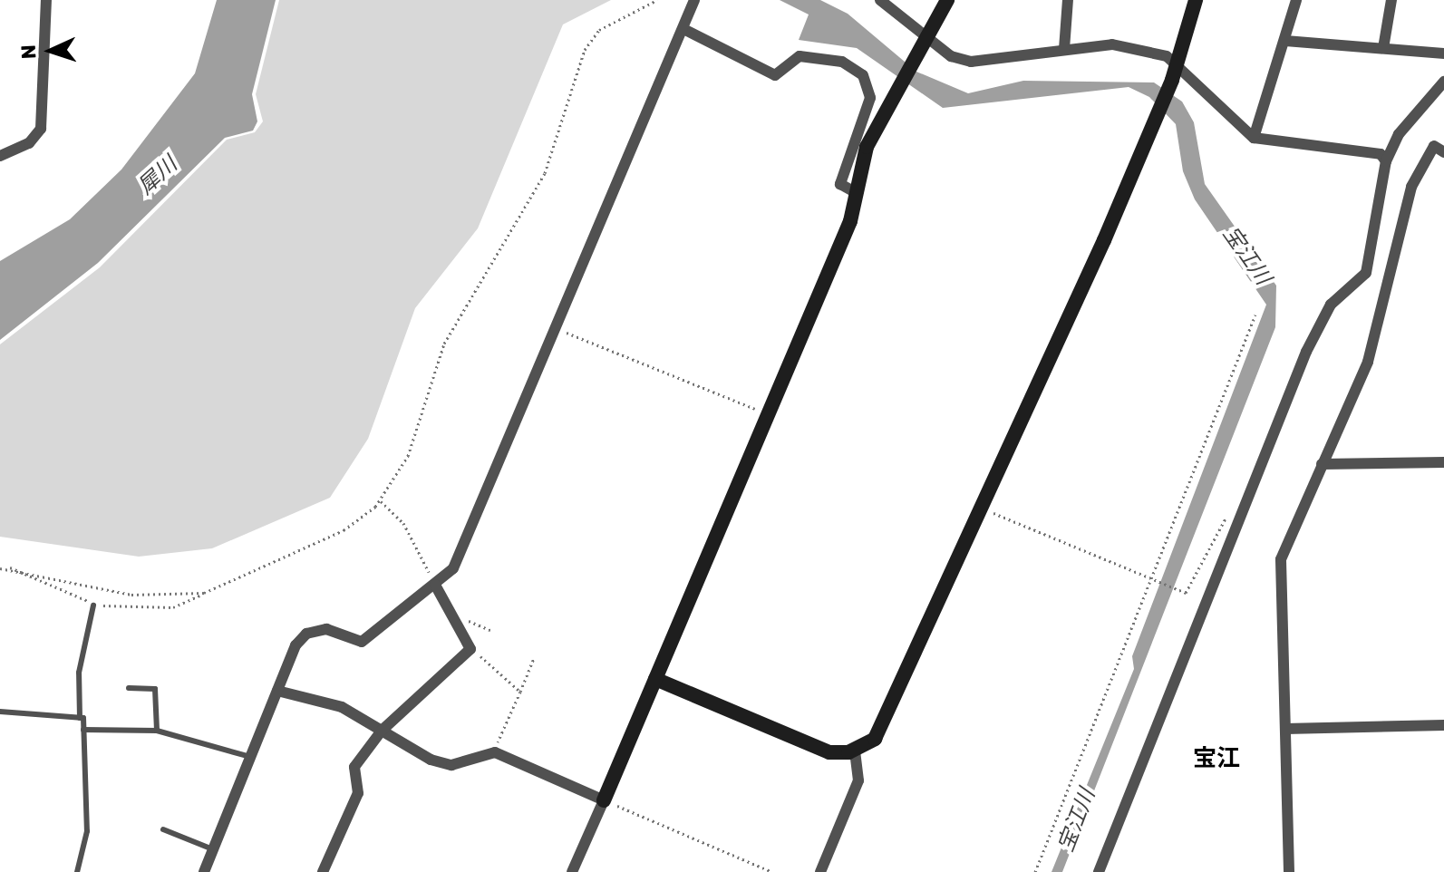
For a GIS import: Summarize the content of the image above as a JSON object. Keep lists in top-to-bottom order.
{
  "districts": ["宝江"],
  "water": ["犀川", "宝江川"],
  "north": "left"
}
